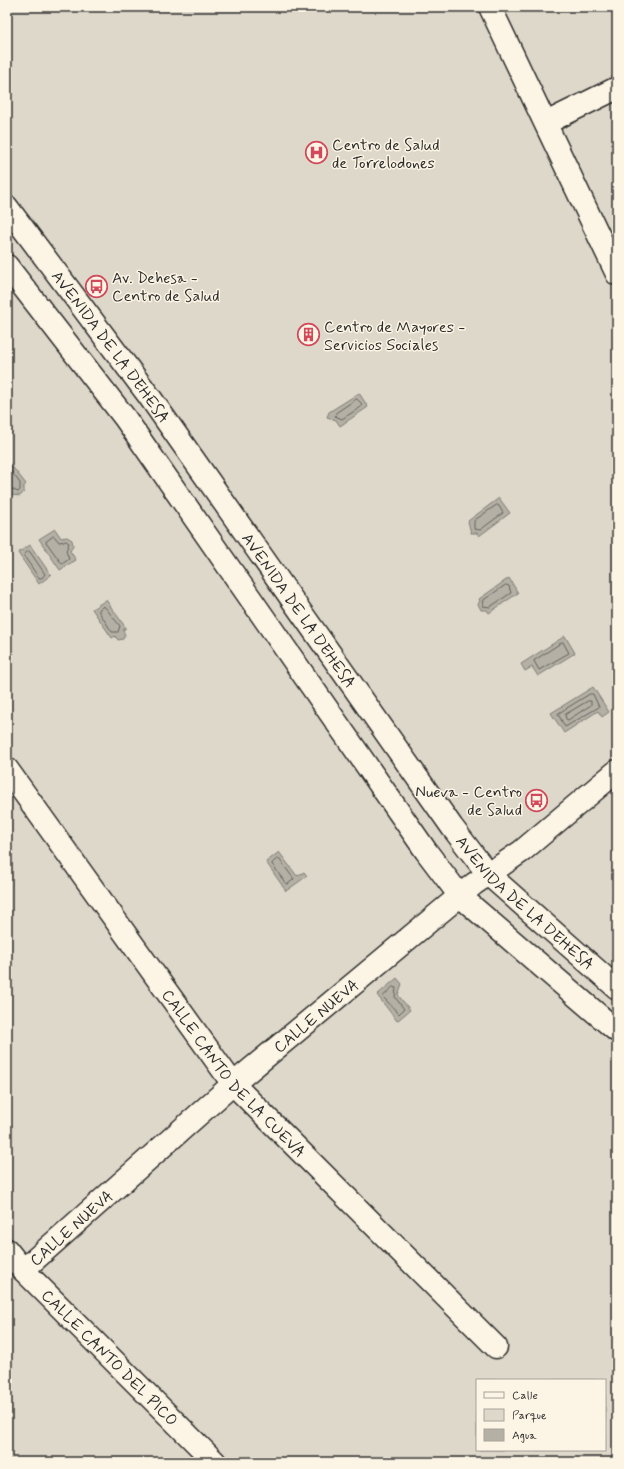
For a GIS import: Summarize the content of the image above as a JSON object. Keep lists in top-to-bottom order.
{
  "streets": {
    "street": [
      "AVENIDA DE LA DEHESA",
      "CALLE NUEVA",
      "CALLE CANTO DE LA CUEVA",
      "CALLE CANTO DEL PICO"
    ]
  },
  "crossings": [
    ["AVENIDA DE LA DEHESA", "CALLE NUEVA"],
    ["CALLE NUEVA", "CALLE CANTO DE LA CUEVA"],
    ["CALLE NUEVA", "CALLE CANTO DEL PICO"]
  ],
  "places": {
    "hospital": ["Centro de Salud de Torrelodones"],
    "bus stop": ["Av. Dehesa - Centro de Salud", "Nueva - Centro de Salud"],
    "building": ["Centro de Mayores - Servicios Sociales"]
  },
  "legend": ["Calle", "Parque", "Agua"]
}
